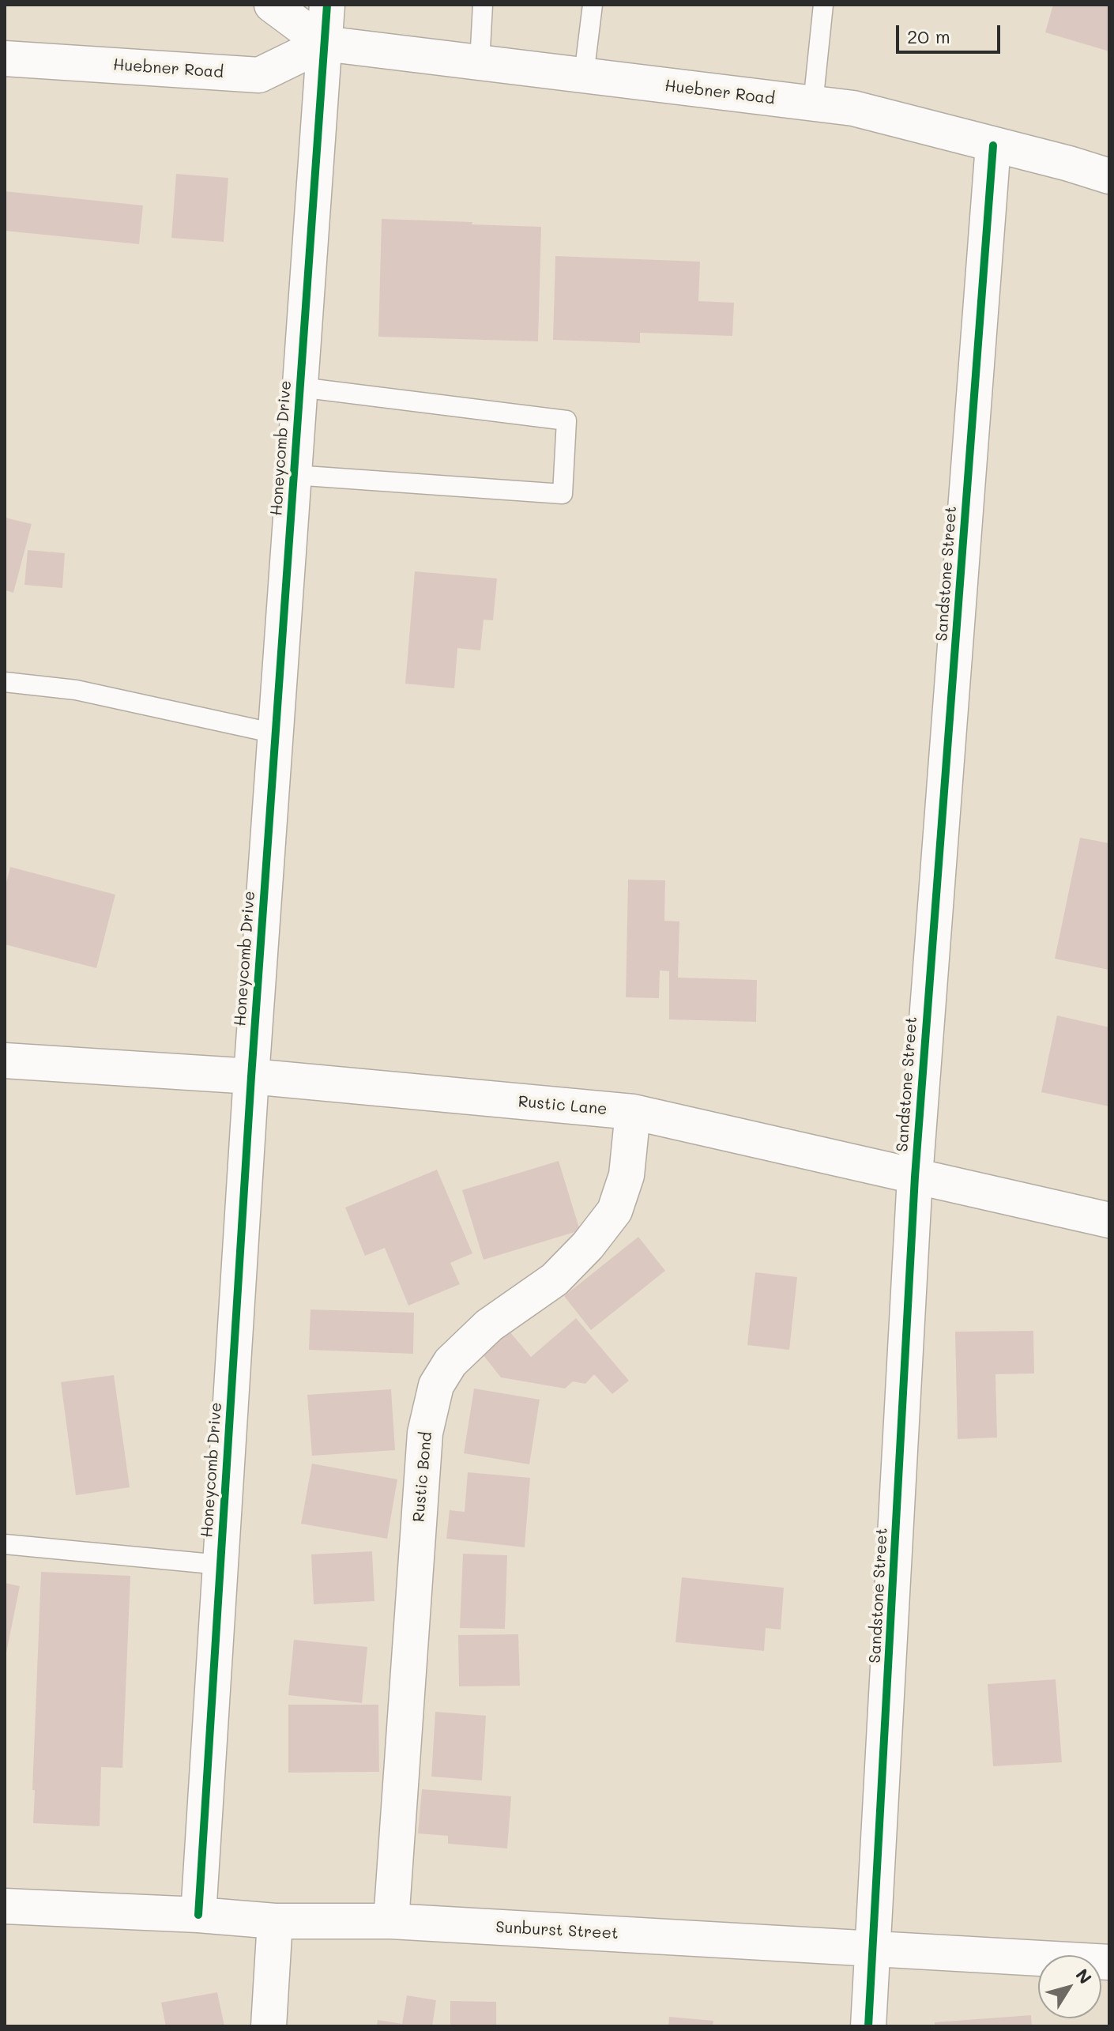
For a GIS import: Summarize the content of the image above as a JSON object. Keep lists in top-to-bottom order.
{
  "streets": {
    "street": [
      "Huebner Road",
      "Honeycomb Drive",
      "Sandstone Street",
      "Rustic Lane",
      "Rustic Bond",
      "Sunburst Street"
    ]
  },
  "crossings": [
    ["Huebner Road", "Honeycomb Drive"],
    ["Huebner Road", "Sandstone Street"],
    ["Honeycomb Drive", "Rustic Lane"],
    ["Honeycomb Drive", "Sunburst Street"],
    ["Sandstone Street", "Rustic Lane"],
    ["Sandstone Street", "Sunburst Street"],
    ["Rustic Lane", "Rustic Bond"],
    ["Rustic Bond", "Sunburst Street"]
  ],
  "scale_bar": "20 m",
  "north": "top right"
}
